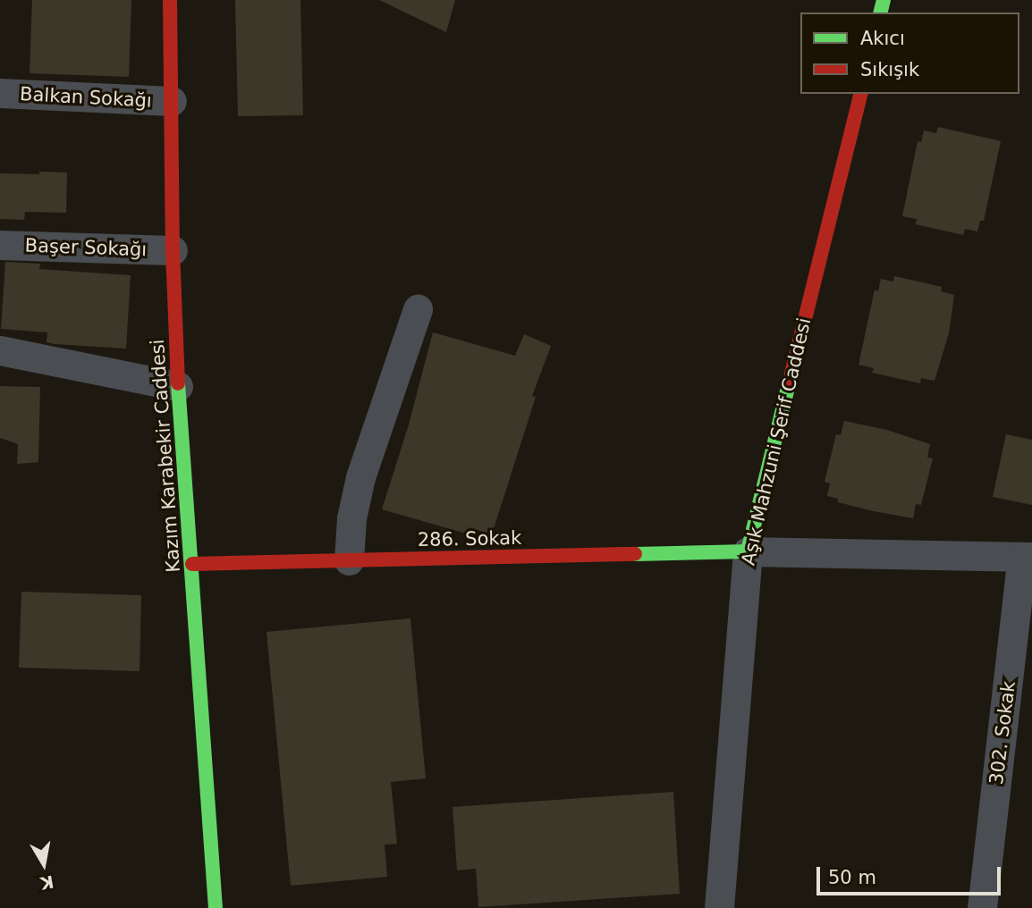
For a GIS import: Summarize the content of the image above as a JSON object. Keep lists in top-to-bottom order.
{
  "streets": {
    "street": [
      "Balkan Sokağı",
      "Başer Sokağı",
      "Aşık Mahzuni Şerif Caddesi",
      "Kazım Karabekir Caddesi",
      "286. Sokak",
      "302. Sokak"
    ]
  },
  "crossings": [
    ["Balkan Sokağı", "Kazım Karabekir Caddesi"],
    ["Başer Sokağı", "Kazım Karabekir Caddesi"],
    ["Aşık Mahzuni Şerif Caddesi", "286. Sokak"],
    ["Kazım Karabekir Caddesi", "286. Sokak"]
  ],
  "legend": ["Akıcı", "Sıkışık"],
  "scale_bar": "50 m",
  "north": "bottom"
}
